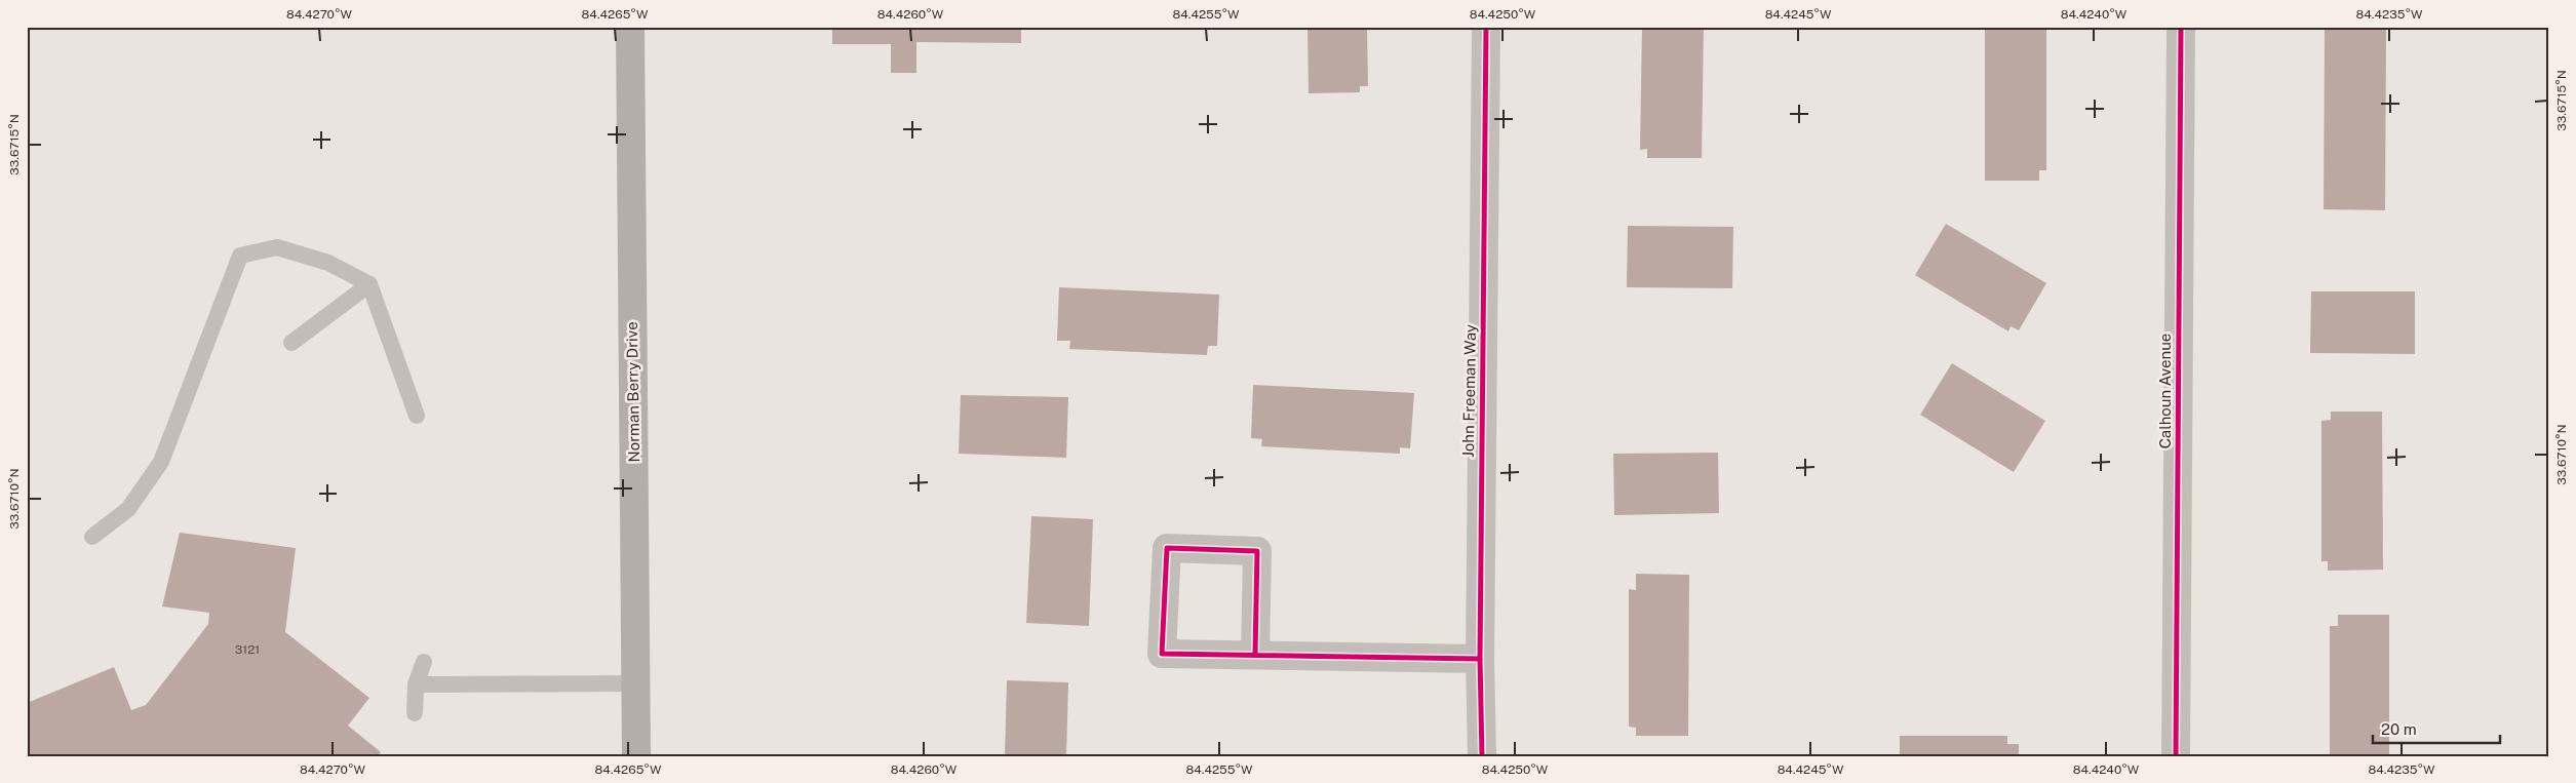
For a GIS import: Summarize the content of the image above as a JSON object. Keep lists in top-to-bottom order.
{
  "streets": {
    "main road": ["Norman Berry Drive"],
    "street": ["John Freeman Way", "Calhoun Avenue"]
  },
  "house_numbers": ["3121"],
  "scale_bar": "20 m",
  "coordinates": [
    "84.4270°W",
    "84.4265°W",
    "84.4260°W",
    "84.4255°W",
    "84.4250°W",
    "84.4245°W",
    "84.4240°W",
    "84.4235°W",
    "33.6715°N",
    "33.6710°N"
  ]
}
